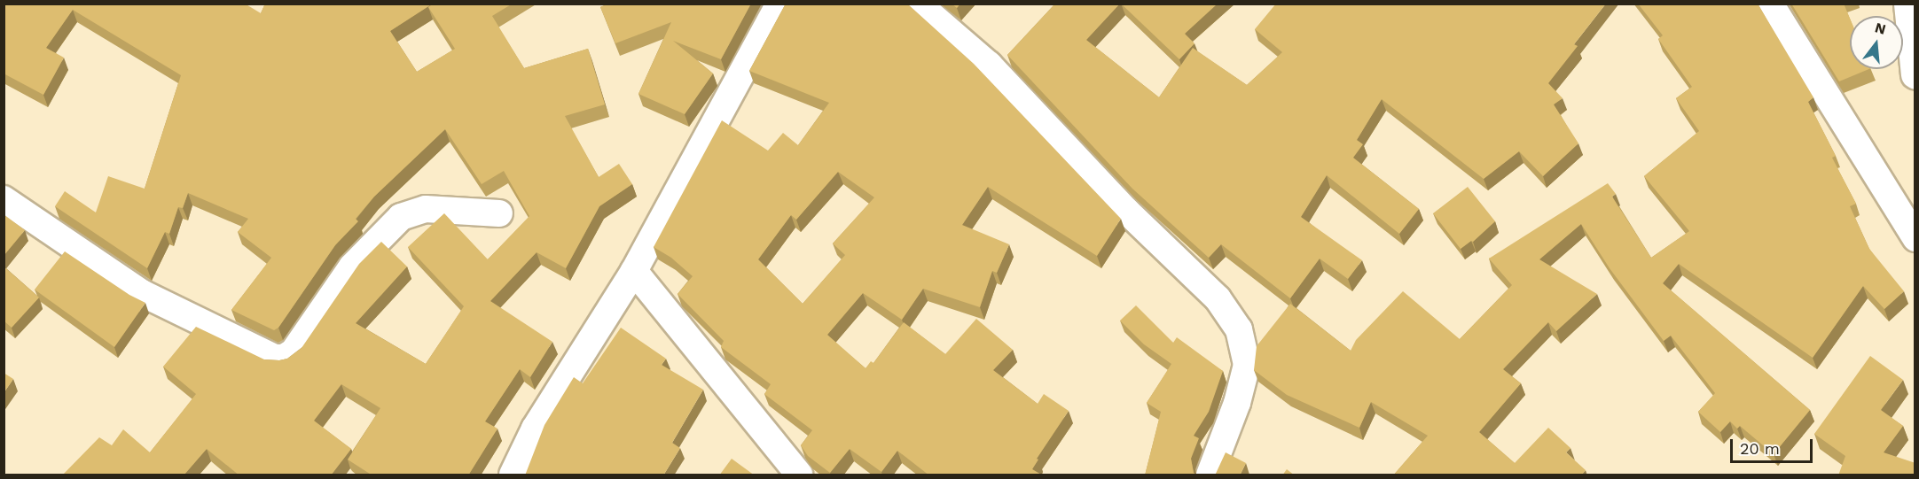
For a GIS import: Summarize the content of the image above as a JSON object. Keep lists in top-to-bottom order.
{
  "scale_bar": "20 m",
  "north": "top"
}
